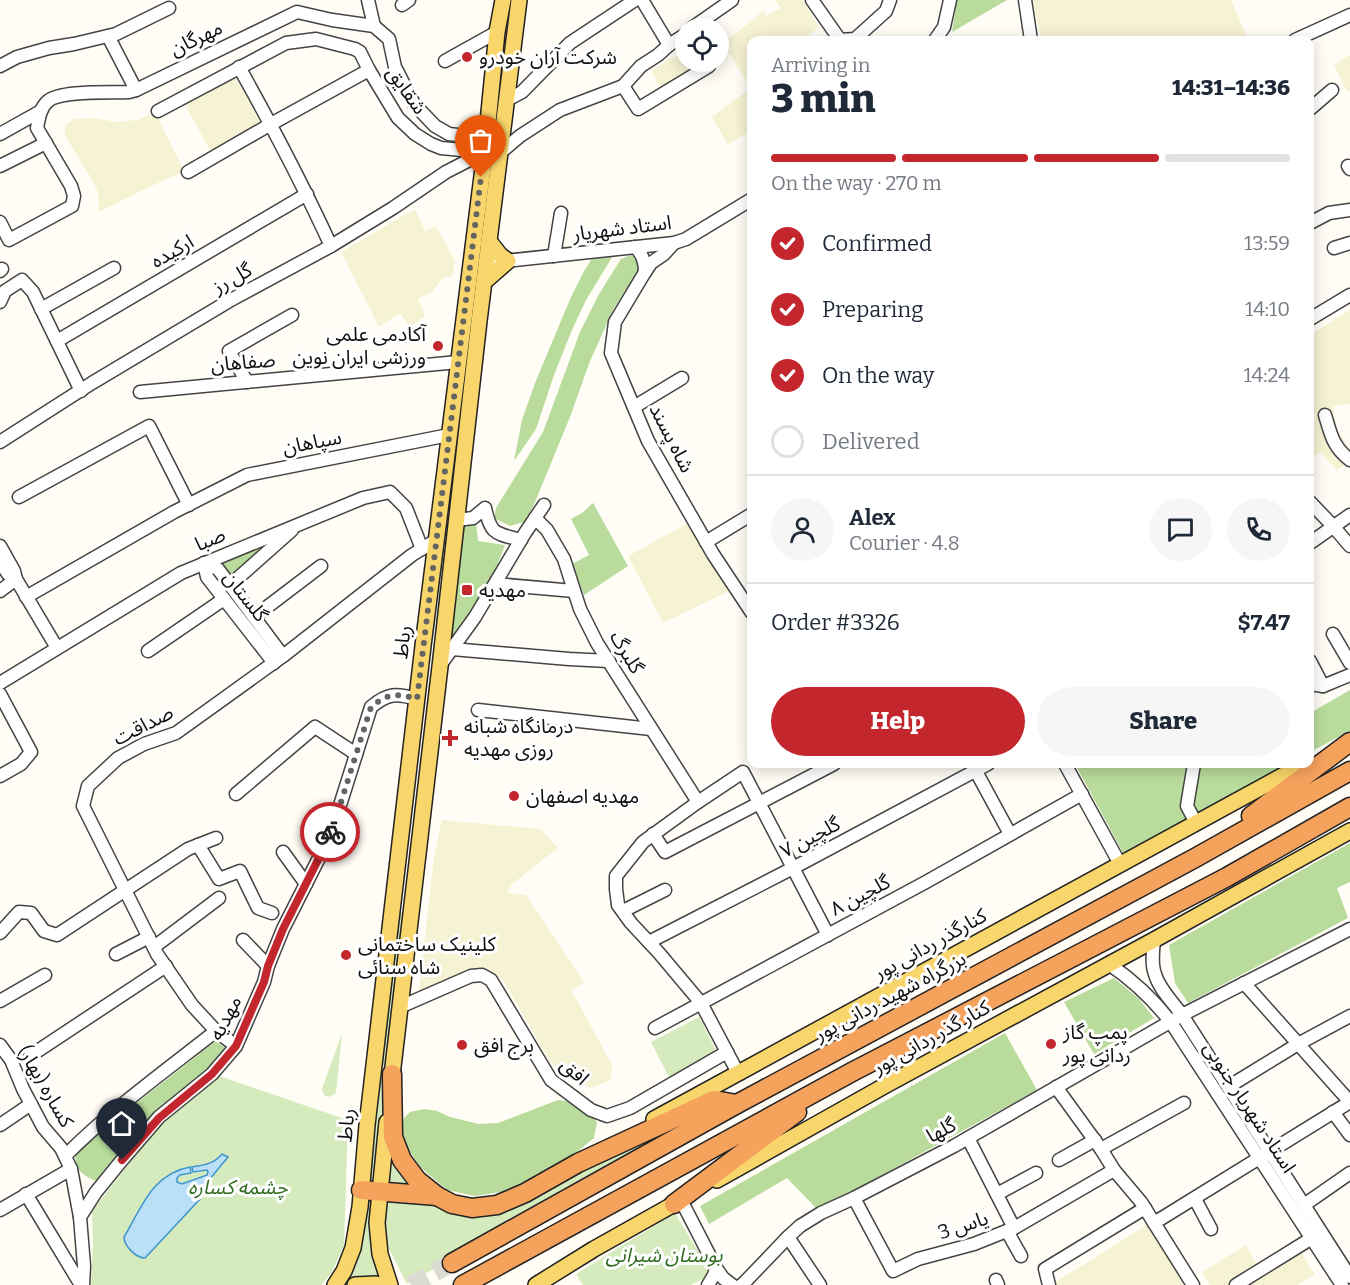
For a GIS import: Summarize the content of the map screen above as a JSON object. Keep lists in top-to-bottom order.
{
  "streets": {
    "highway": ["بزرگراه شهید ردانی پور"],
    "main road": ["رباط", "کنارگذر ردانی پور", "کنار گذر ردانی پور"],
    "street": [
      "مهرگان",
      "شقایق",
      "استاد شهریار",
      "ارکیده",
      "گل رز",
      "صفاهان",
      "شاه پسند",
      "سپاهان",
      "صبا",
      "گلستان",
      "گلبرگ",
      "صداقت",
      "گلچین ۷",
      "گلچین ۸",
      "مهدیه",
      "افق",
      "کساره (بهار)",
      "استاد شهریار جنوبی",
      "گلها",
      "یاس 3"
    ]
  },
  "crossings": [
    ["شقایق", "گل رز"],
    ["شقایق", "رباط"],
    ["استاد شهریار", "شاه پسند"],
    ["استاد شهریار", "رباط"],
    ["گل رز", "رباط"],
    ["صفاهان", "رباط"],
    ["سپاهان", "رباط"],
    ["صبا", "گلستان"],
    ["صبا", "صداقت"],
    ["گلستان", "صداقت"],
    ["رباط", "صداقت"],
    ["رباط", "مهدیه"],
    ["رباط", "افق"],
    ["صداقت", "مهدیه"],
    ["مهدیه", "کساره (بهار)"],
    ["کنار گذر ردانی پور", "استاد شهریار جنوبی"],
    ["استاد شهریار جنوبی", "گلها"],
    ["گلها", "یاس 3"]
  ],
  "parks": ["چشمه کساره", "بوستان شیرانی"],
  "places": {
    "other": [
      "شرکت آران خودرو",
      "آکادمی علمی ورزشی ایران نوین",
      "مهدیه اصفهان",
      "کلینیک ساختمانی شاه سنائی",
      "پمپ گاز ردانی پور",
      "برج افق"
    ],
    "transit": ["مهدیه"],
    "health": ["درمانگاه شبانه روزی مهدیه"]
  },
  "page": {
    "heading": ["3 min", "Arriving in", "14:31–14:36"],
    "panel": [
      "Alex",
      "Courier · 4.8",
      "Order #3326",
      "$7.47"
    ],
    "bar": "On the way · 270 m",
    "list": [
      ["Confirmed", "13:59"],
      ["Preparing", "14:10"],
      ["On the way", "14:24"],
      "Delivered"
    ],
    "buttons": ["Help", "Share"]
  }
}
